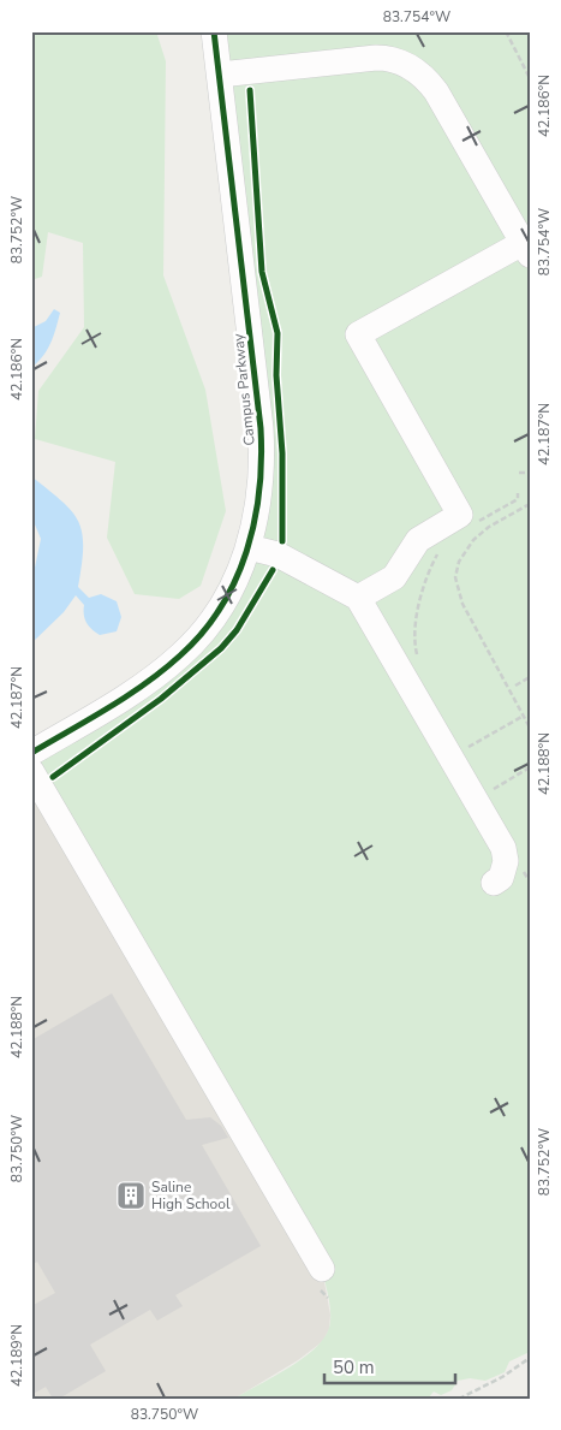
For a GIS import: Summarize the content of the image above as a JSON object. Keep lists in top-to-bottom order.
{
  "streets": {
    "street": ["Campus Parkway"]
  },
  "places": {
    "building": ["Saline High School"]
  },
  "scale_bar": "50 m",
  "coordinates": [
    "83.754°W",
    "42.186°N",
    "83.752°W",
    "42.187°N",
    "42.188°N",
    "83.750°W",
    "42.189°N"
  ]
}
